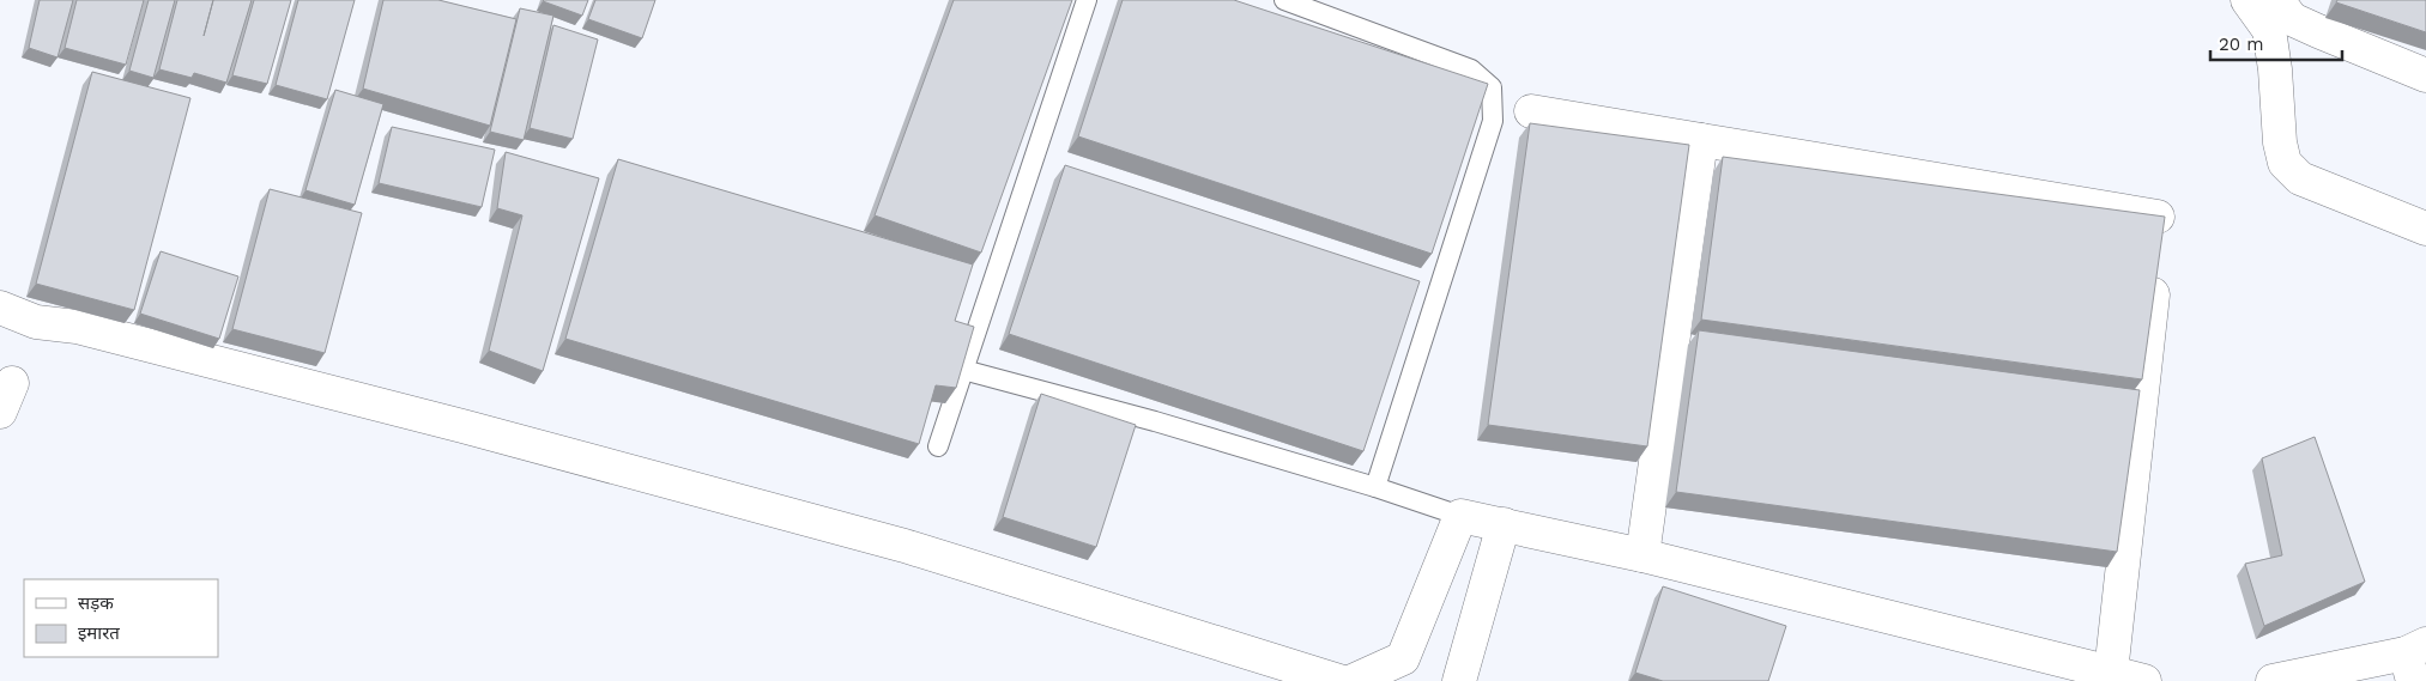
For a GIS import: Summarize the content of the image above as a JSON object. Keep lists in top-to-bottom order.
{
  "legend": ["सड़क", "इमारत"],
  "scale_bar": "20 m"
}
